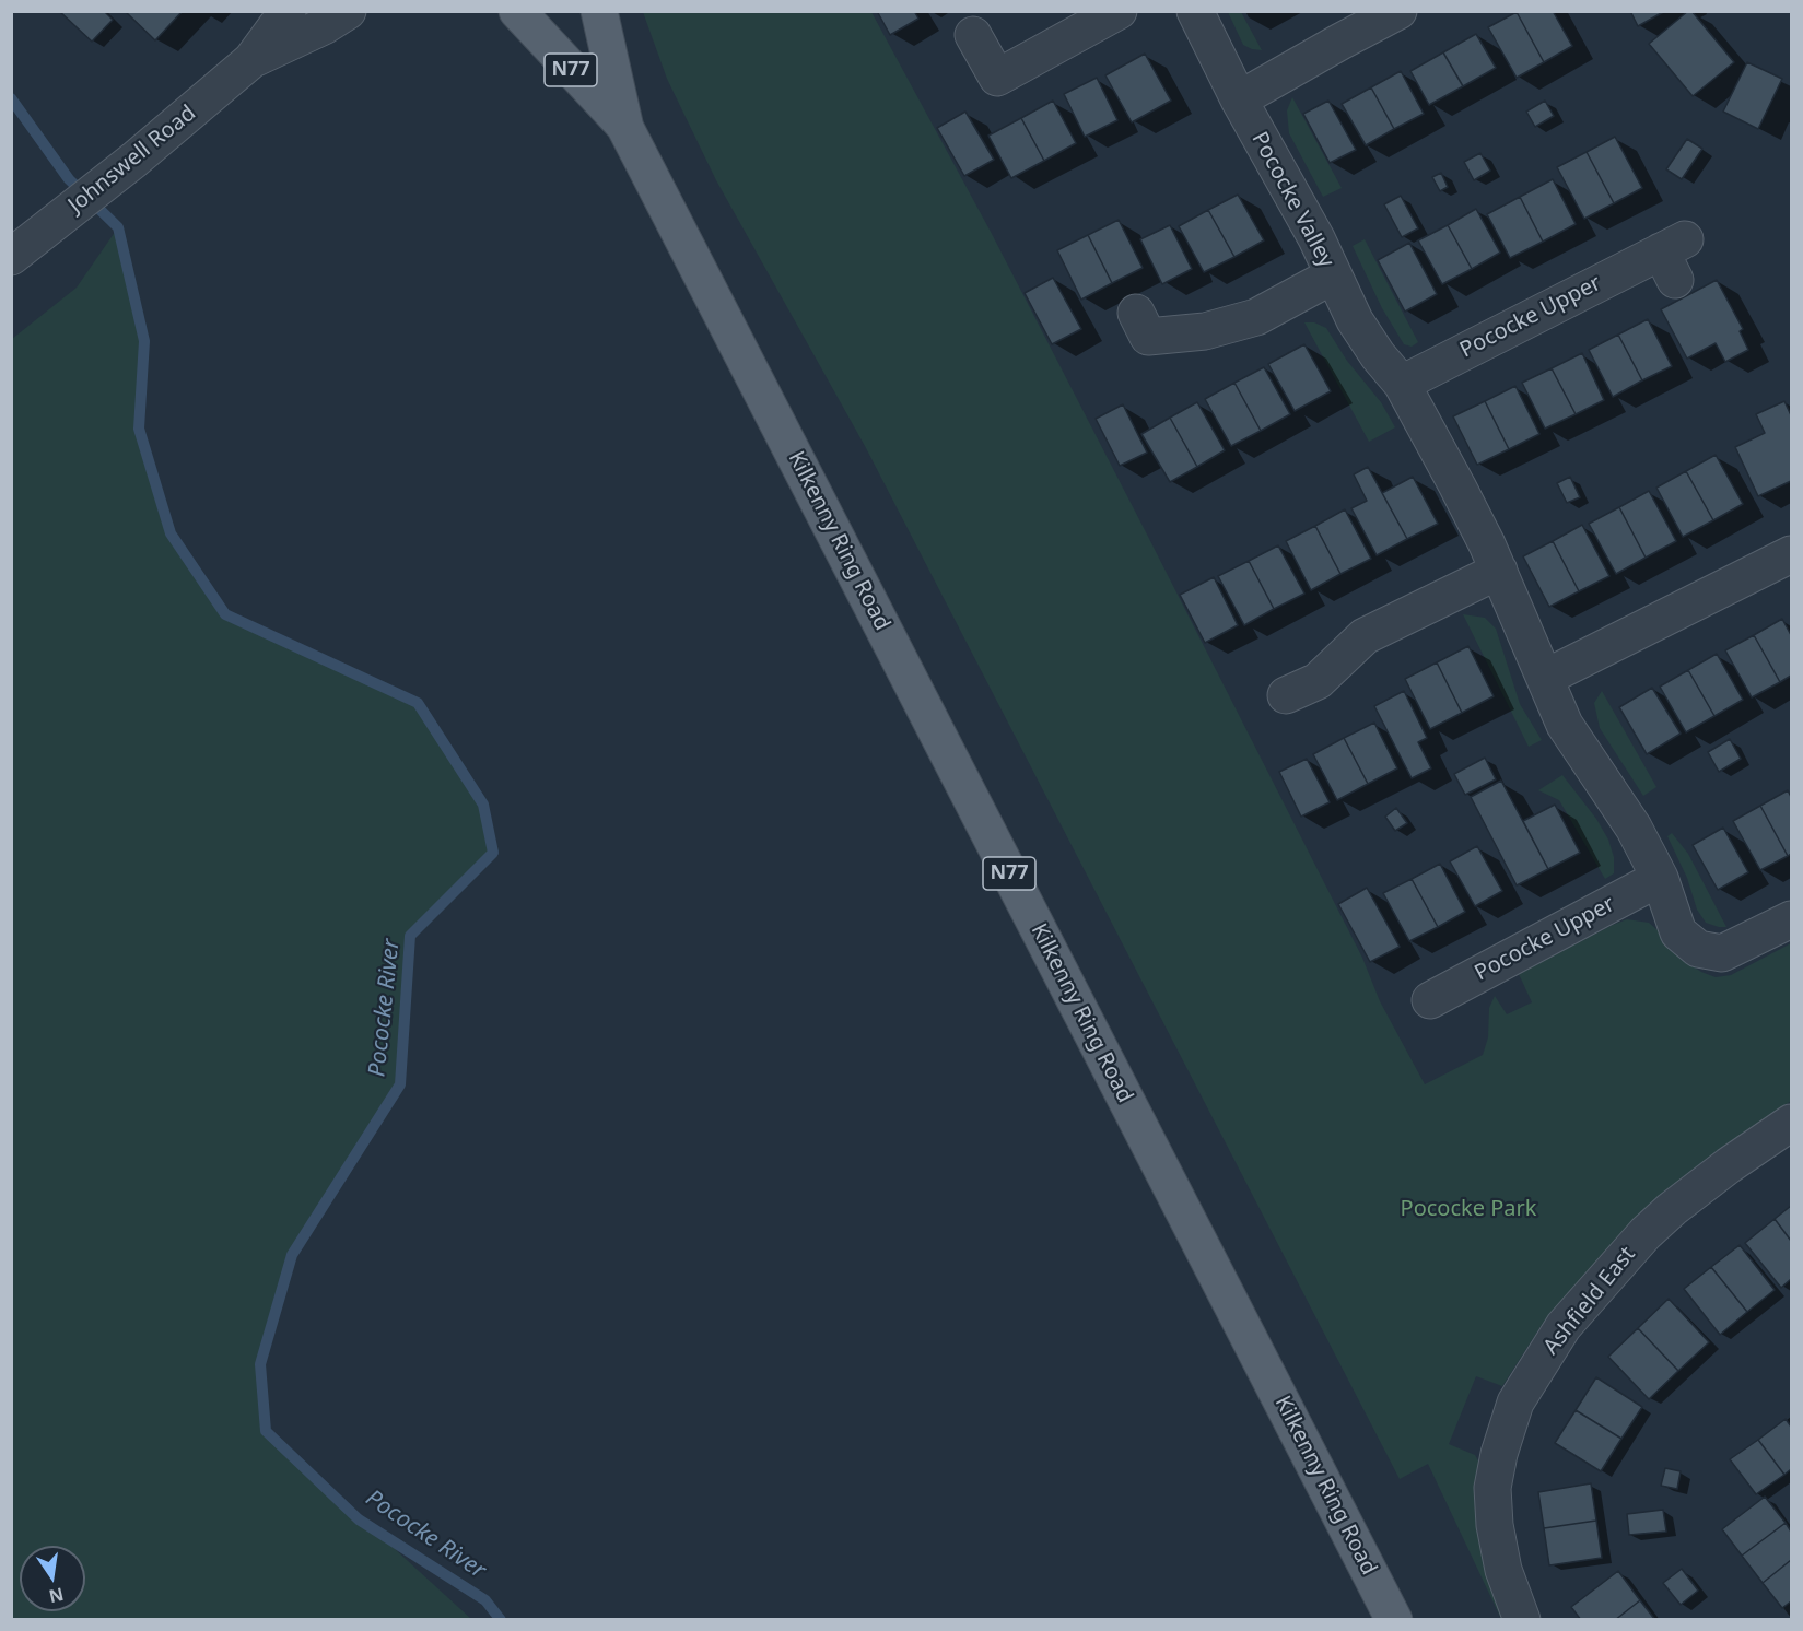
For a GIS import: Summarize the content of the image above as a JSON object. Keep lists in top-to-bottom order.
{
  "streets": {
    "main road": ["N77", "Kilkenny Ring Road"],
    "street": [
      "Johnswell Road",
      "Pococke Valley",
      "Pococke Upper",
      "Ashfield East"
    ]
  },
  "water": ["Pococke River"],
  "parks": ["Pococke Park"],
  "north": "bottom"
}
